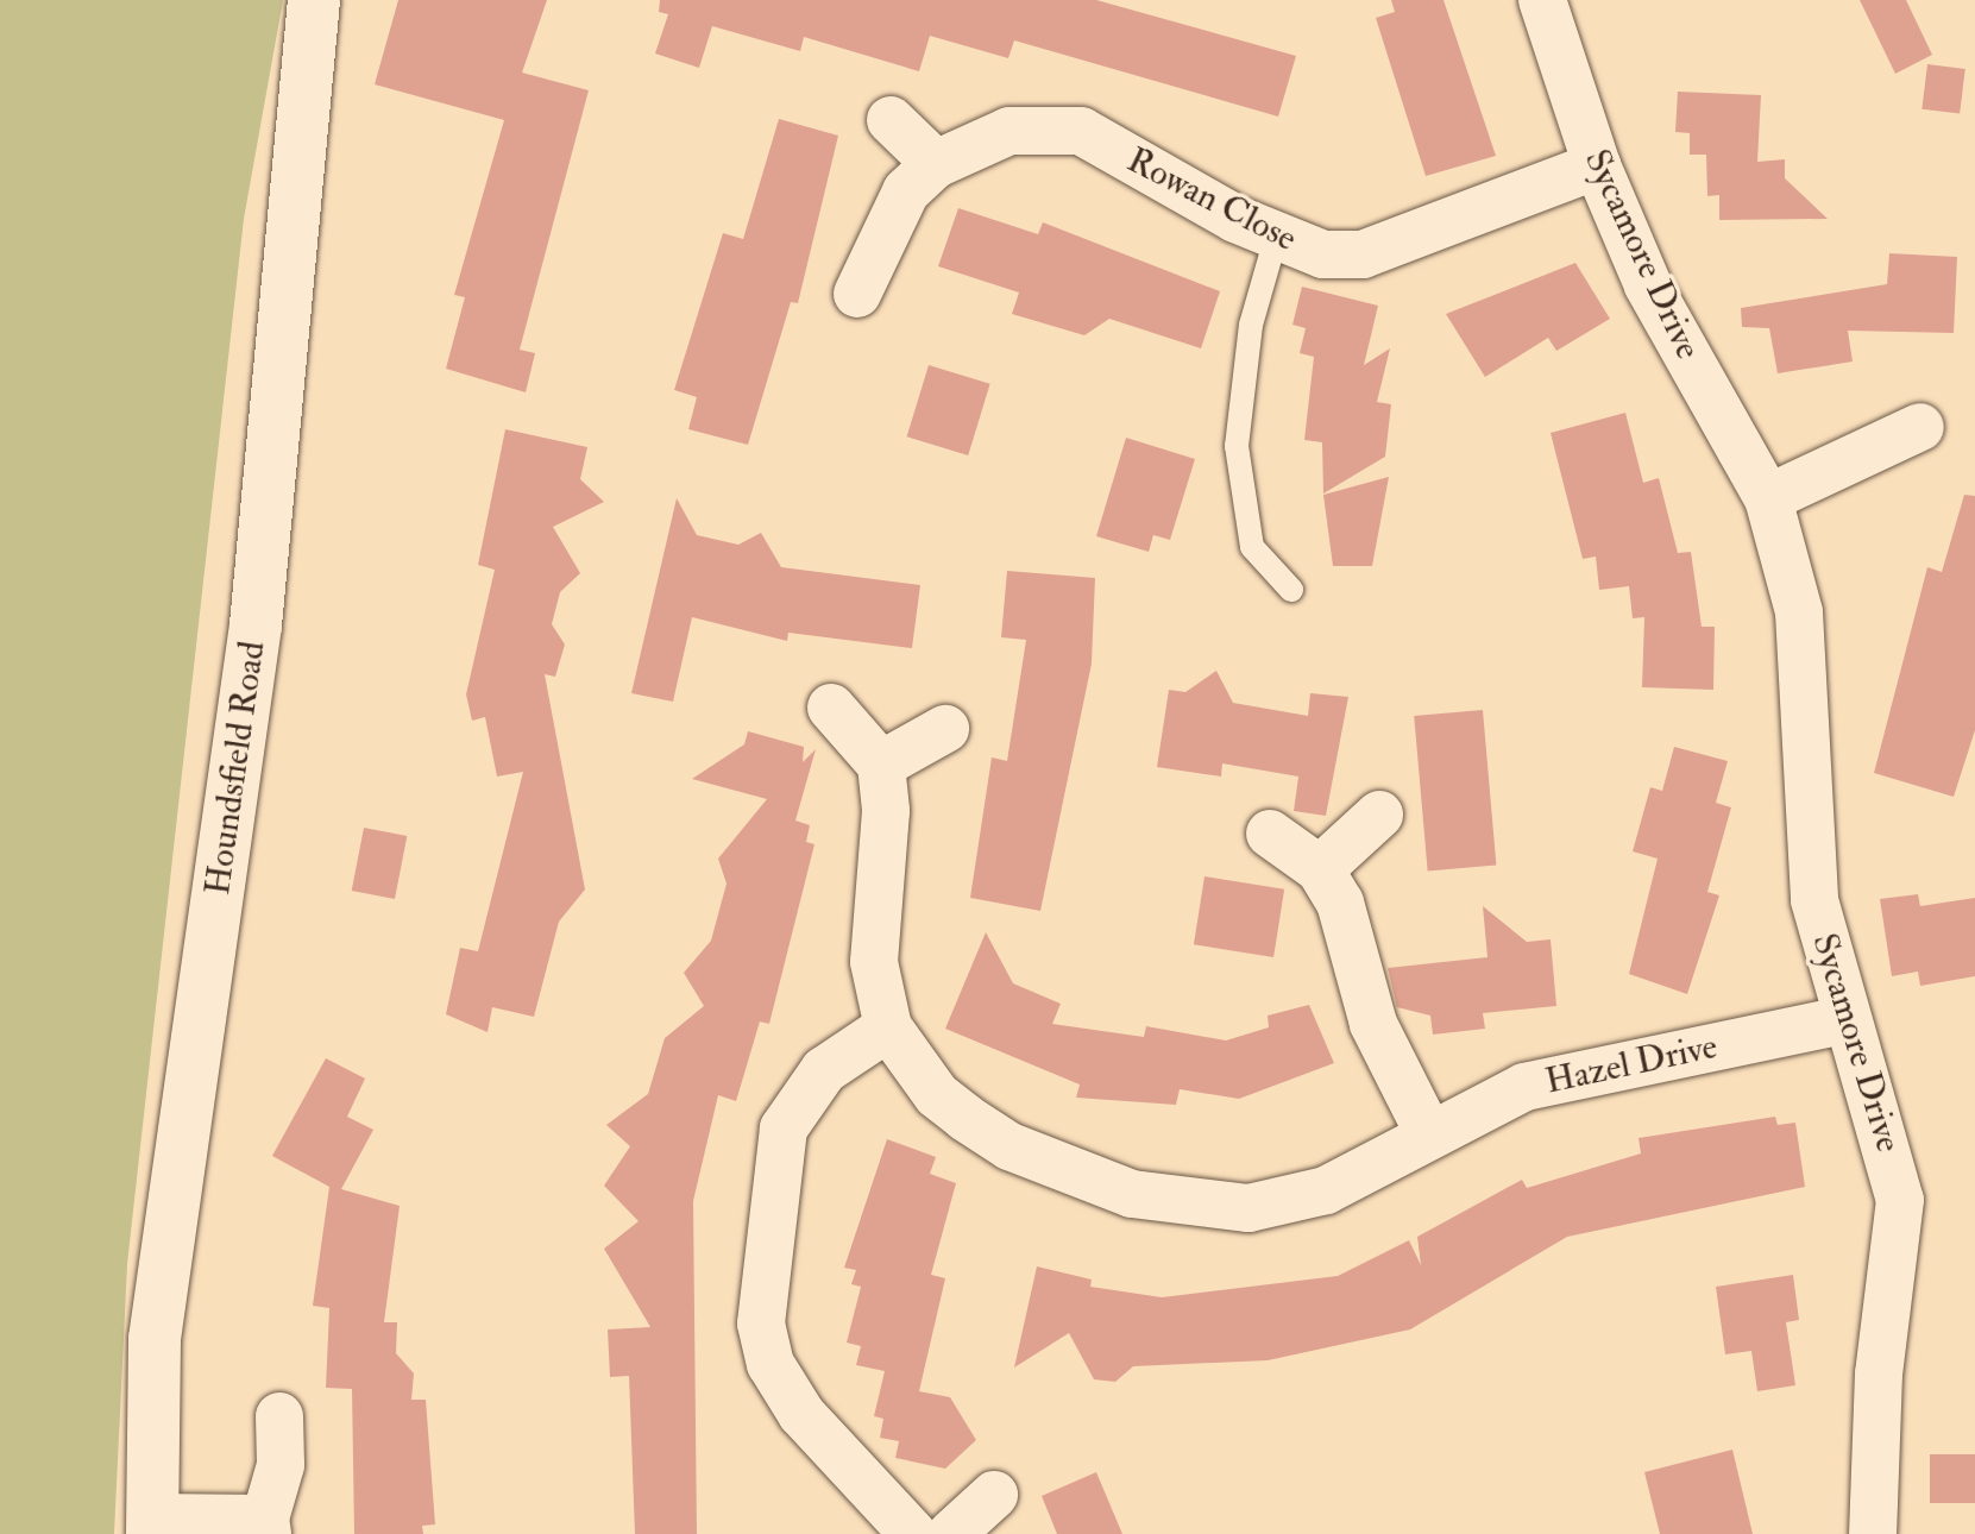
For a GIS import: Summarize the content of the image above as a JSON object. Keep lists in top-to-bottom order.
{
  "streets": {
    "street": [
      "Rowan Close",
      "Sycamore Drive",
      "Houndsfield Road",
      "Hazel Drive"
    ]
  },
  "crossings": [
    ["Rowan Close", "Sycamore Drive"],
    ["Sycamore Drive", "Hazel Drive"]
  ]
}
